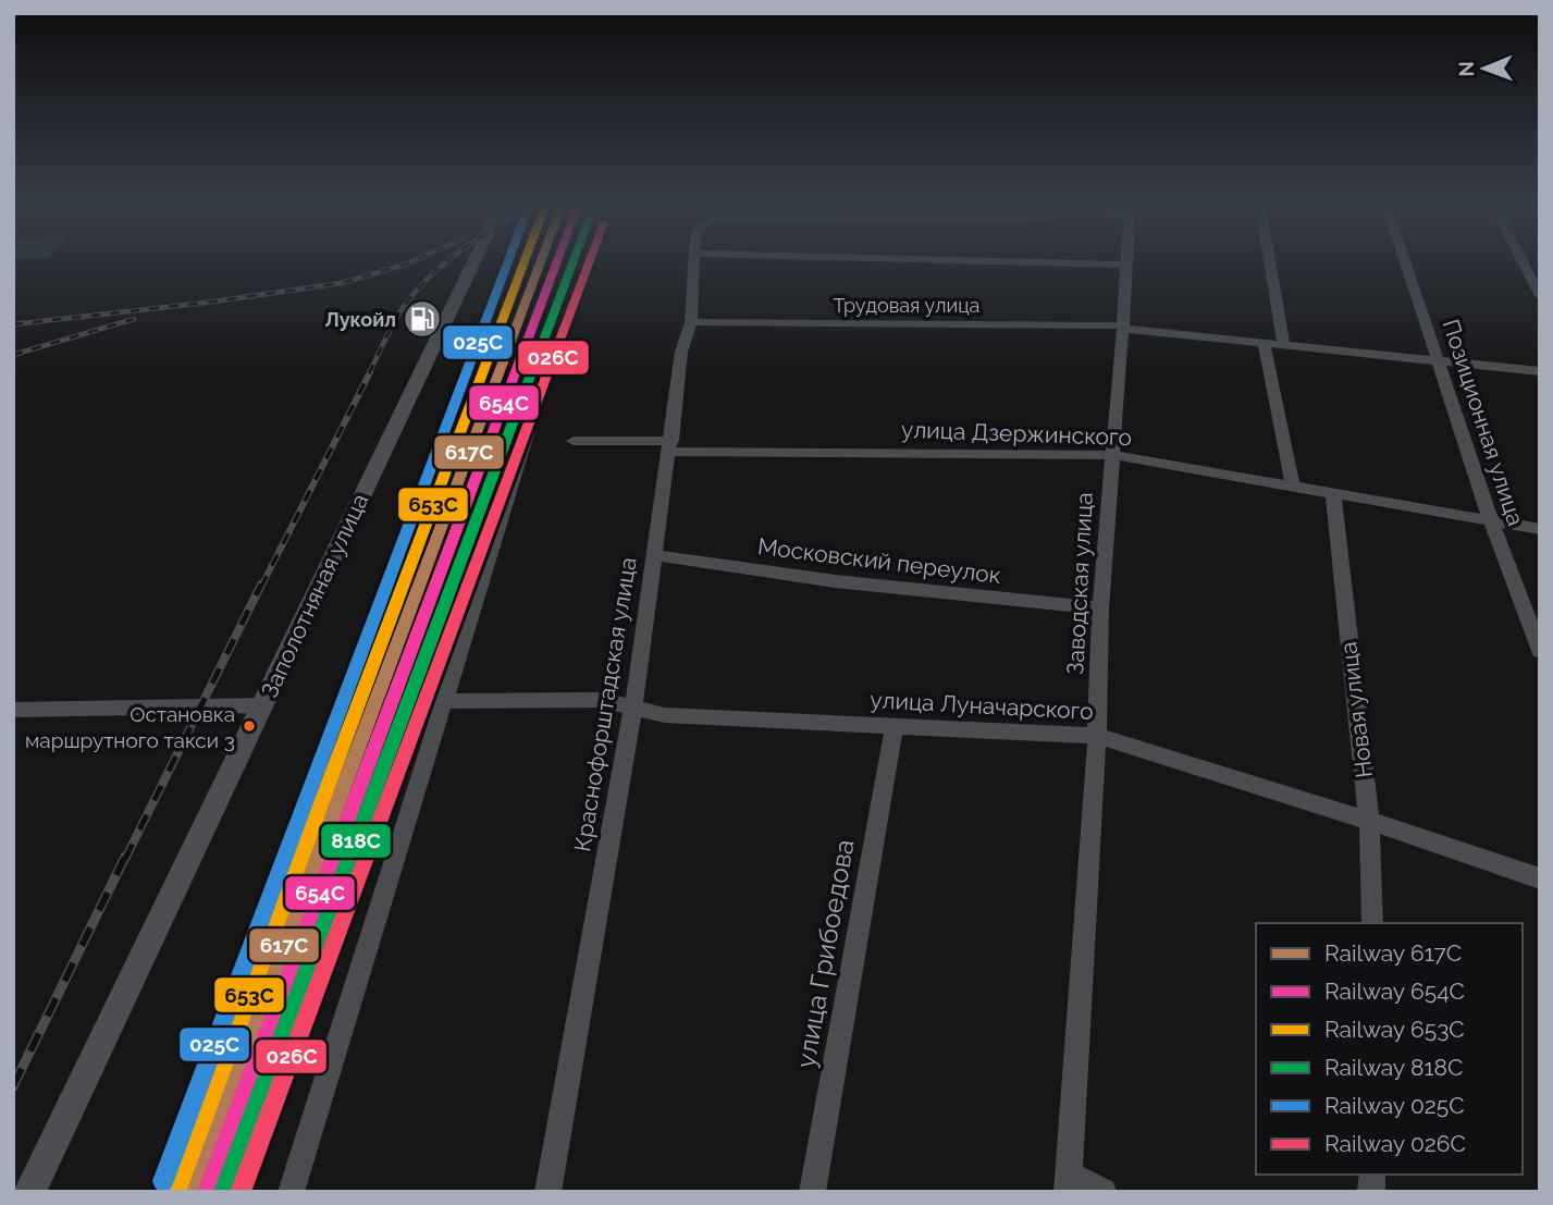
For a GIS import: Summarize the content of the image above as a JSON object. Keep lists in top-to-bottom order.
{
  "streets": {
    "main road": ["Заполотняная улица"],
    "street": [
      "Трудовая улица",
      "Позиционная улица",
      "улица Дзержинского",
      "Московский переулок",
      "Заводская улица",
      "Краснофорштадская улица",
      "улица Луначарского",
      "Новая улица",
      "улица Грибоедова"
    ]
  },
  "crossings": [
    ["Трудовая улица", "Позиционная улица"],
    ["Трудовая улица", "Заводская улица"],
    ["Трудовая улица", "Краснофорштадская улица"],
    ["Позиционная улица", "улица Дзержинского"],
    ["улица Дзержинского", "Заводская улица"],
    ["улица Дзержинского", "Краснофорштадская улица"],
    ["улица Дзержинского", "Новая улица"],
    ["Московский переулок", "Заводская улица"],
    ["Московский переулок", "Краснофорштадская улица"],
    ["Заводская улица", "улица Луначарского"],
    ["Краснофорштадская улица", "улица Луначарского"],
    ["улица Луначарского", "Новая улица"],
    ["улица Луначарского", "улица Грибоедова"]
  ],
  "places": {
    "fuel station": ["Лукойл"],
    "other": ["Остановка маршрутного такси 3"]
  },
  "lines": [
    "rail line 617C",
    "rail line 654С",
    "rail line 653С",
    "rail line 818С",
    "rail line 025С",
    "rail line 026С"
  ],
  "legend": [
    "Railway 617C",
    "Railway 654С",
    "Railway 653С",
    "Railway 818С",
    "Railway 025С",
    "Railway 026С"
  ],
  "north": "left"
}
